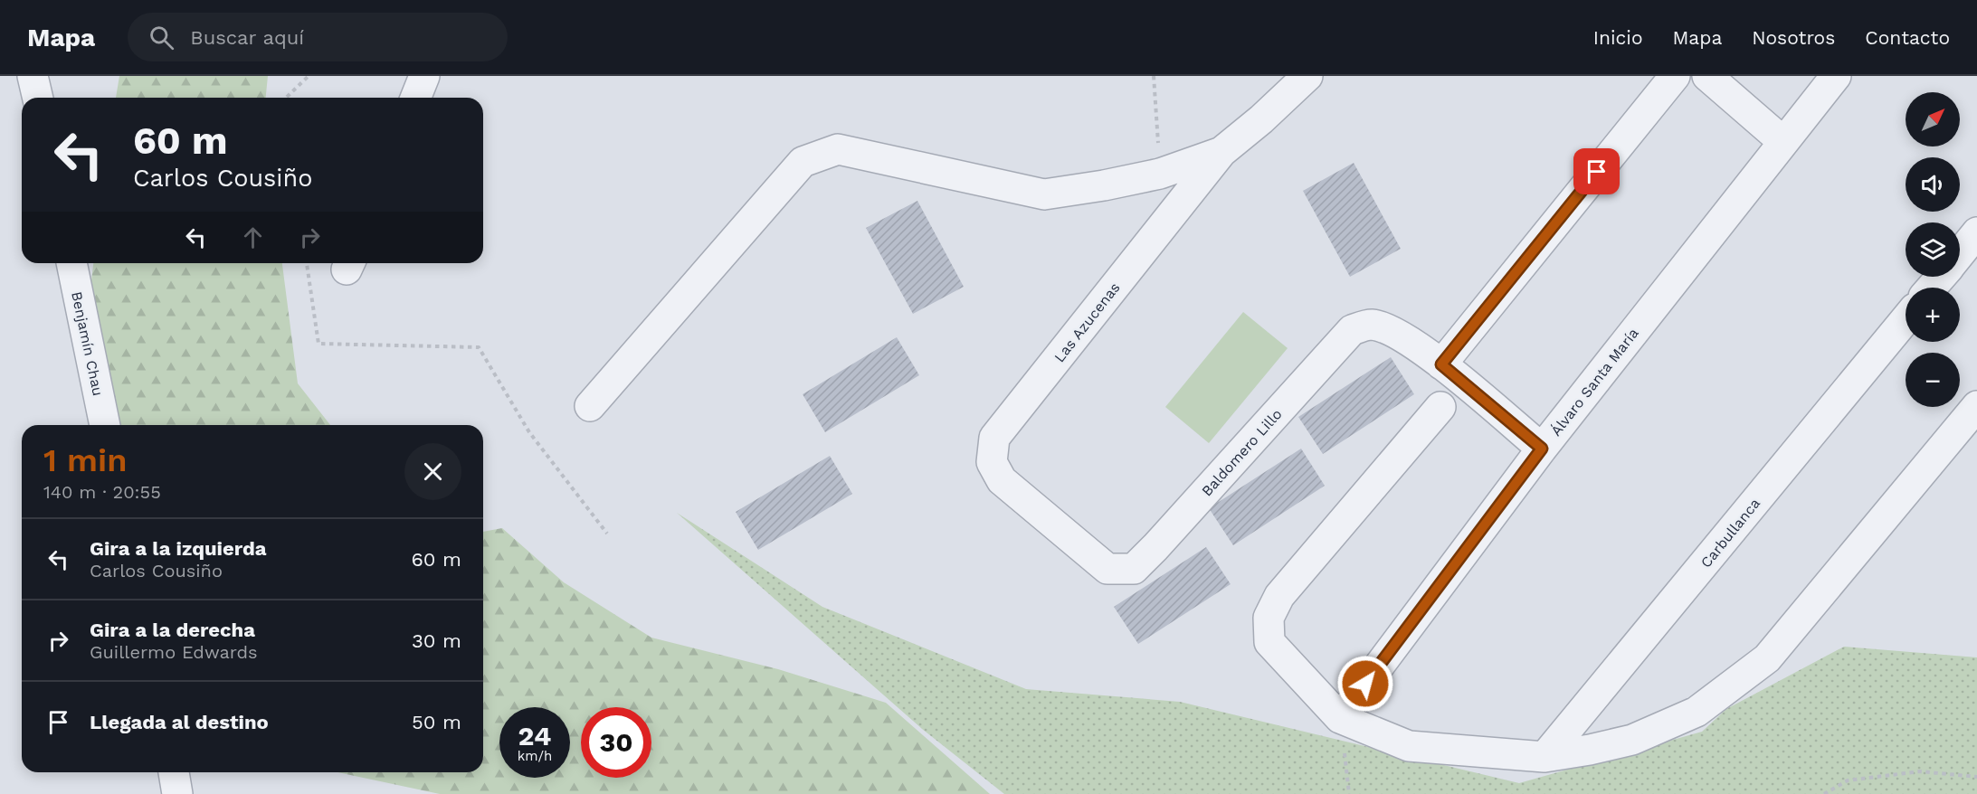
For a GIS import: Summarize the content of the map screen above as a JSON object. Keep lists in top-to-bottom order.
{
  "streets": {
    "street": [
      "Las Azucenas",
      "Benjamín Chau",
      "Álvaro Santa María",
      "Baldomero Lillo",
      "Carbullanca"
    ]
  },
  "crossings": [
    ["Las Azucenas", "Baldomero Lillo"]
  ],
  "north": "top right",
  "page": {
    "header": "Mapa",
    "search": "Buscar aquí",
    "nav": [
      "Inicio",
      "Mapa",
      "Nosotros",
      "Contacto"
    ],
    "map_buttons": ["+", "−"],
    "turn": ["60 m", "Carlos Cousiño"],
    "heading": ["1 min", "140 m · 20:55"],
    "list": [
      {
        "name": "Gira a la izquierda",
        "note": "Carlos Cousiño",
        "value": "60 m"
      },
      {
        "name": "Gira a la derecha",
        "note": "Guillermo Edwards",
        "value": "30 m"
      },
      {
        "name": "Llegada al destino",
        "value": "50 m"
      }
    ],
    "speed": "24 km/h",
    "limit": "30"
  }
}
